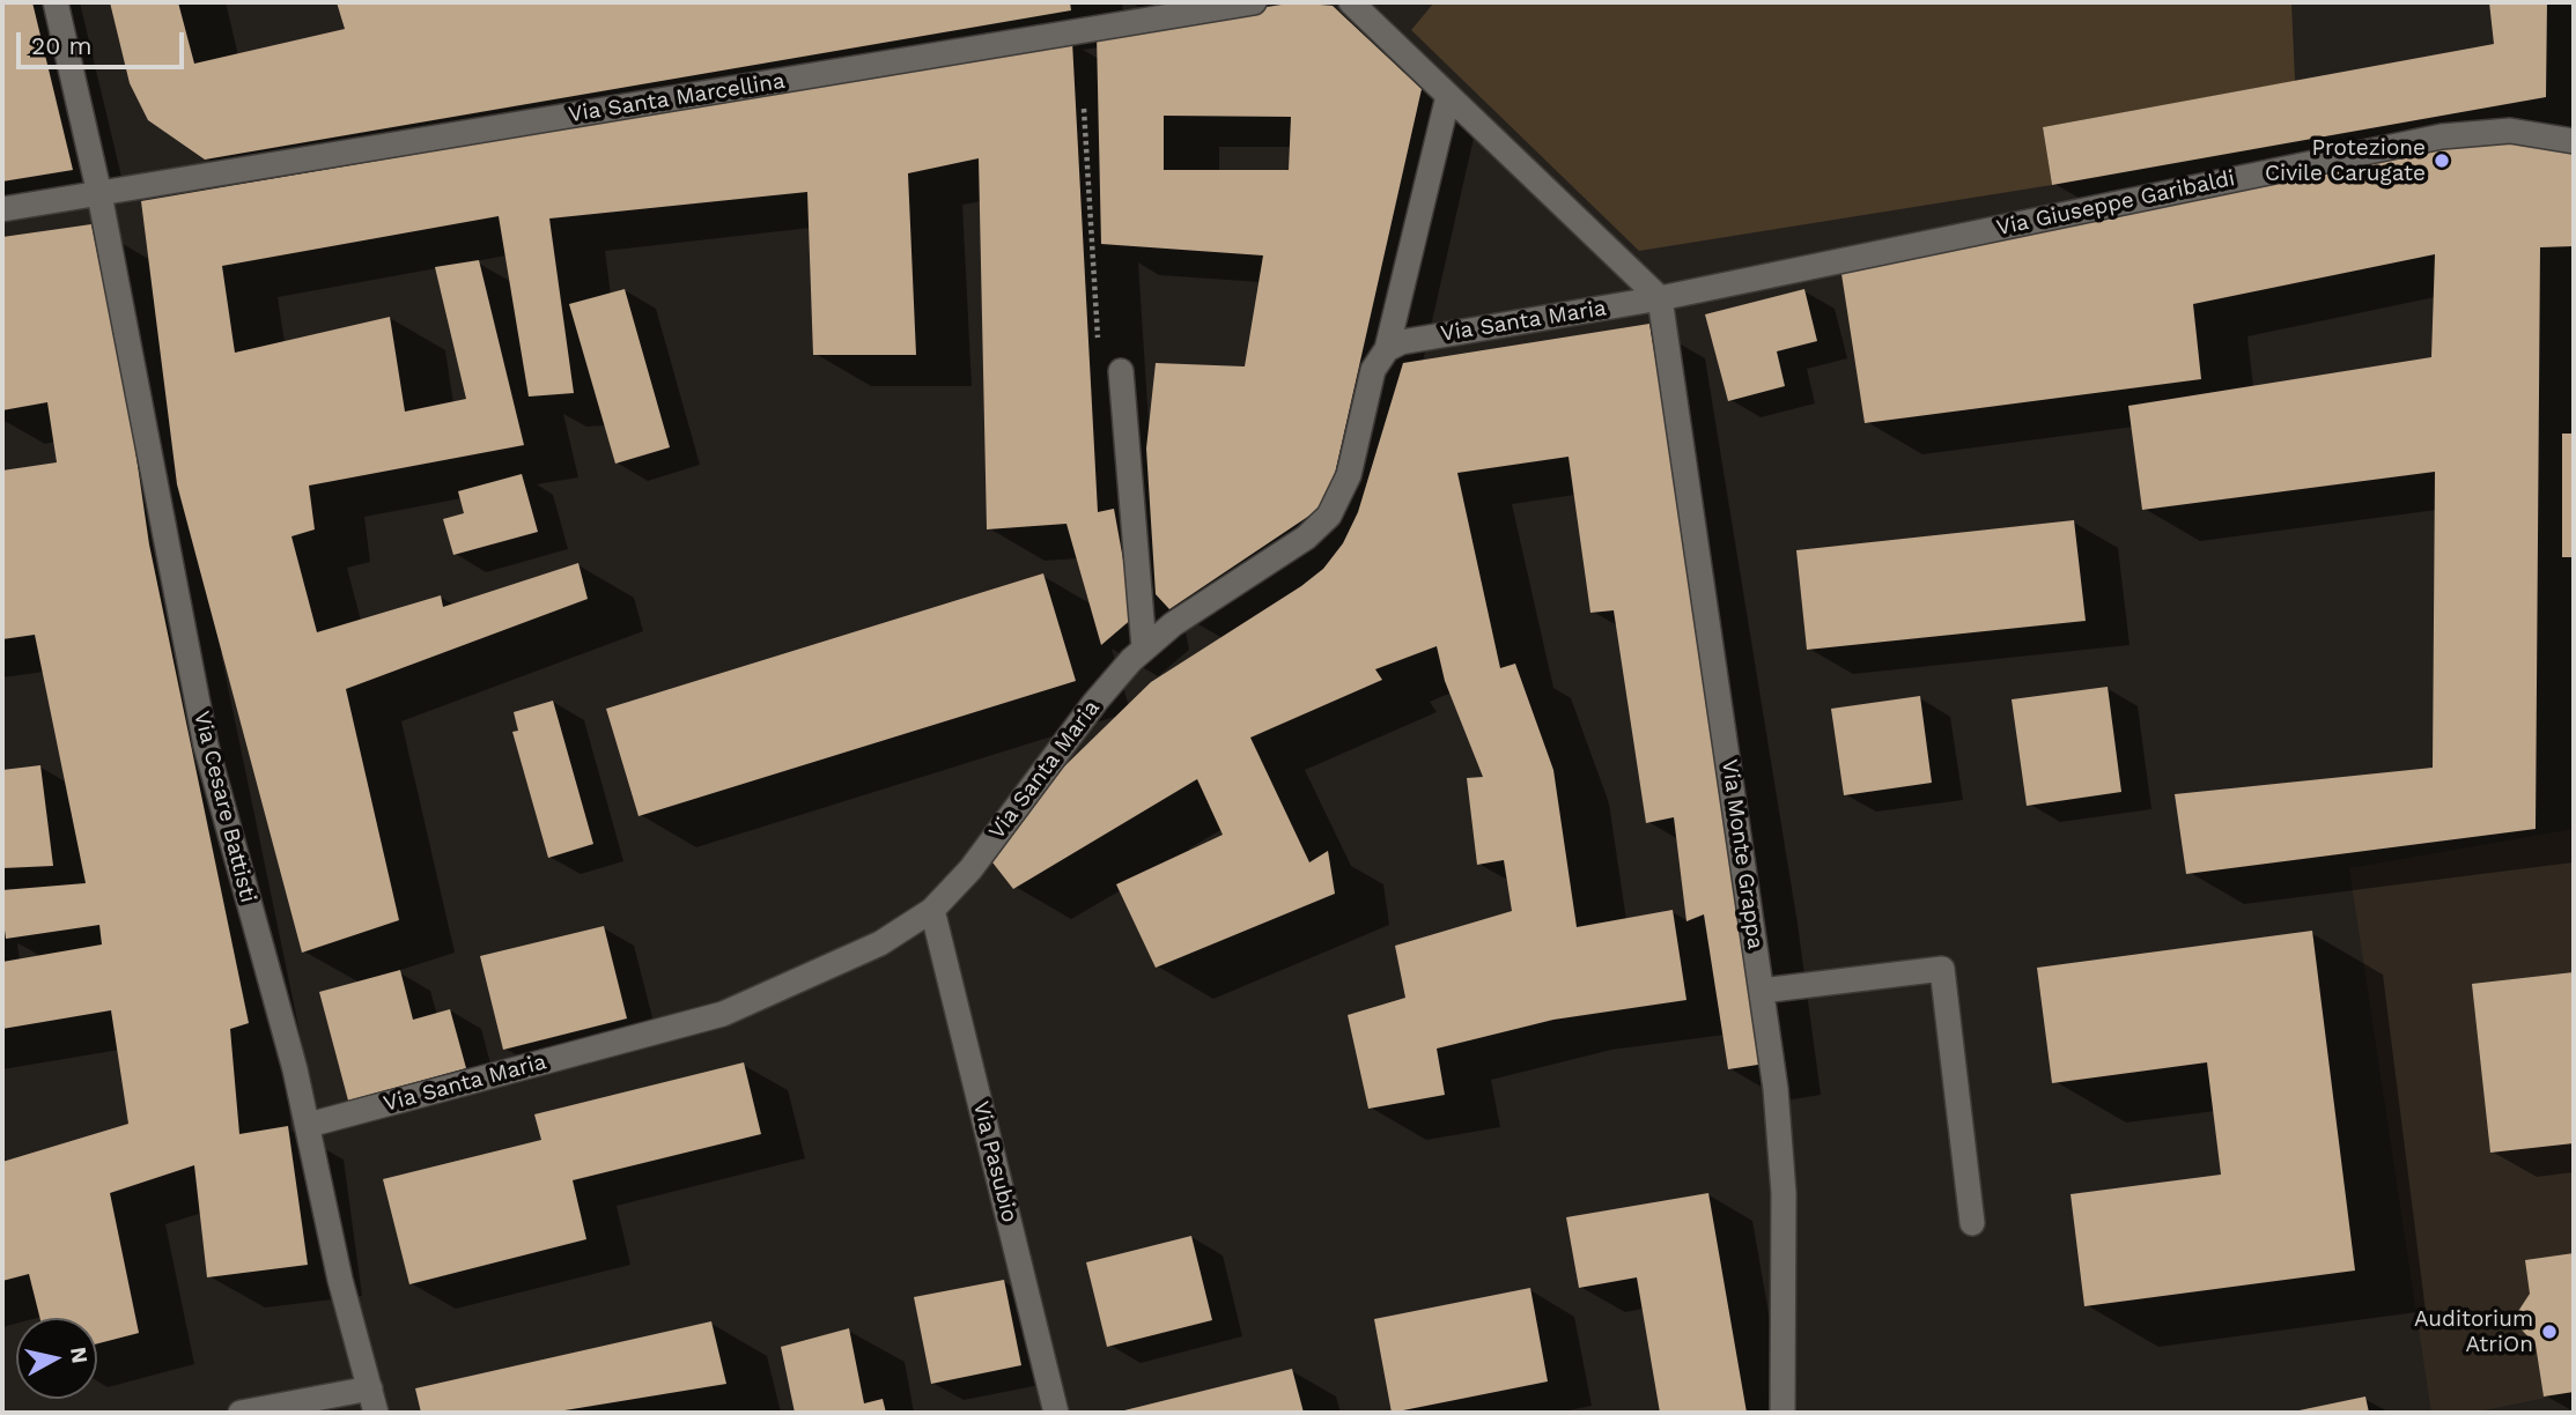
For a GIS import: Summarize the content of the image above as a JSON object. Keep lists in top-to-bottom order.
{
  "streets": {
    "street": [
      "Via Santa Marcellina",
      "Via Giuseppe Garibaldi",
      "Via Santa Maria",
      "Via Cesare Battisti",
      "Via Monte Grappa",
      "Via Pasubio"
    ]
  },
  "crossings": [
    ["Via Santa Marcellina", "Via Cesare Battisti"],
    ["Via Giuseppe Garibaldi", "Via Santa Maria"],
    ["Via Giuseppe Garibaldi", "Via Monte Grappa"],
    ["Via Santa Maria", "Via Cesare Battisti"],
    ["Via Santa Maria", "Via Monte Grappa"],
    ["Via Santa Maria", "Via Pasubio"]
  ],
  "places": ["Protezione Civile Carugate", "Auditorium AtriOn"],
  "scale_bar": "20 m",
  "north": "right"
}
